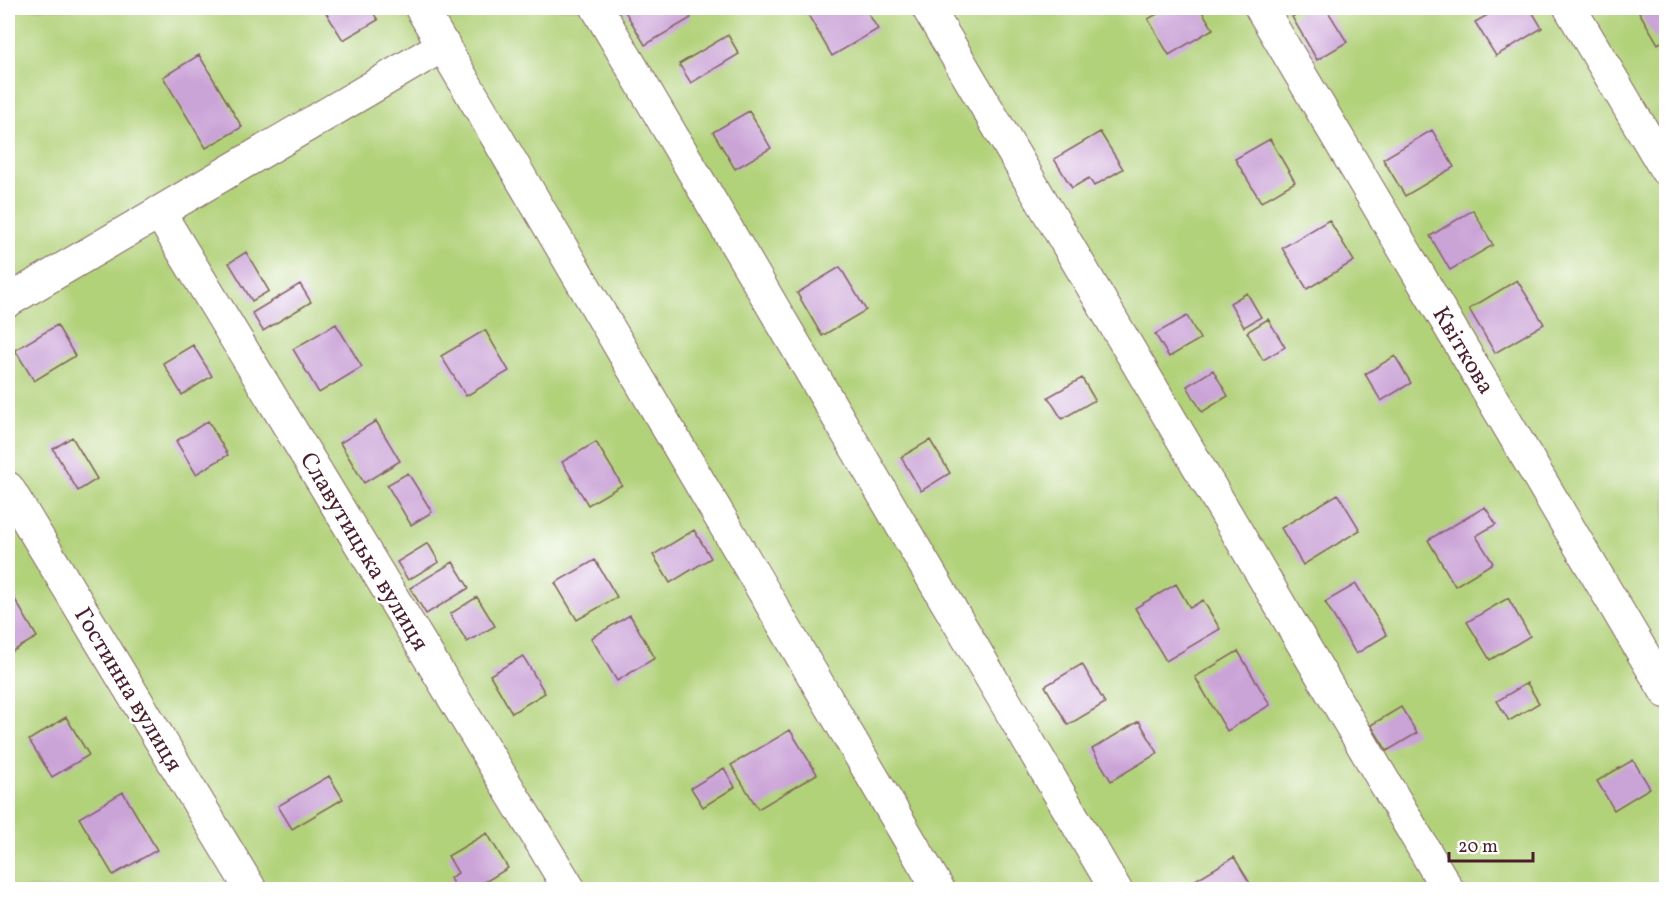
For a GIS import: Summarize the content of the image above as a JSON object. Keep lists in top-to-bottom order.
{
  "streets": {
    "street": ["Квіткова", "Славутицька вулиця", "Гостинна вулиця"]
  },
  "scale_bar": "20 m"
}
